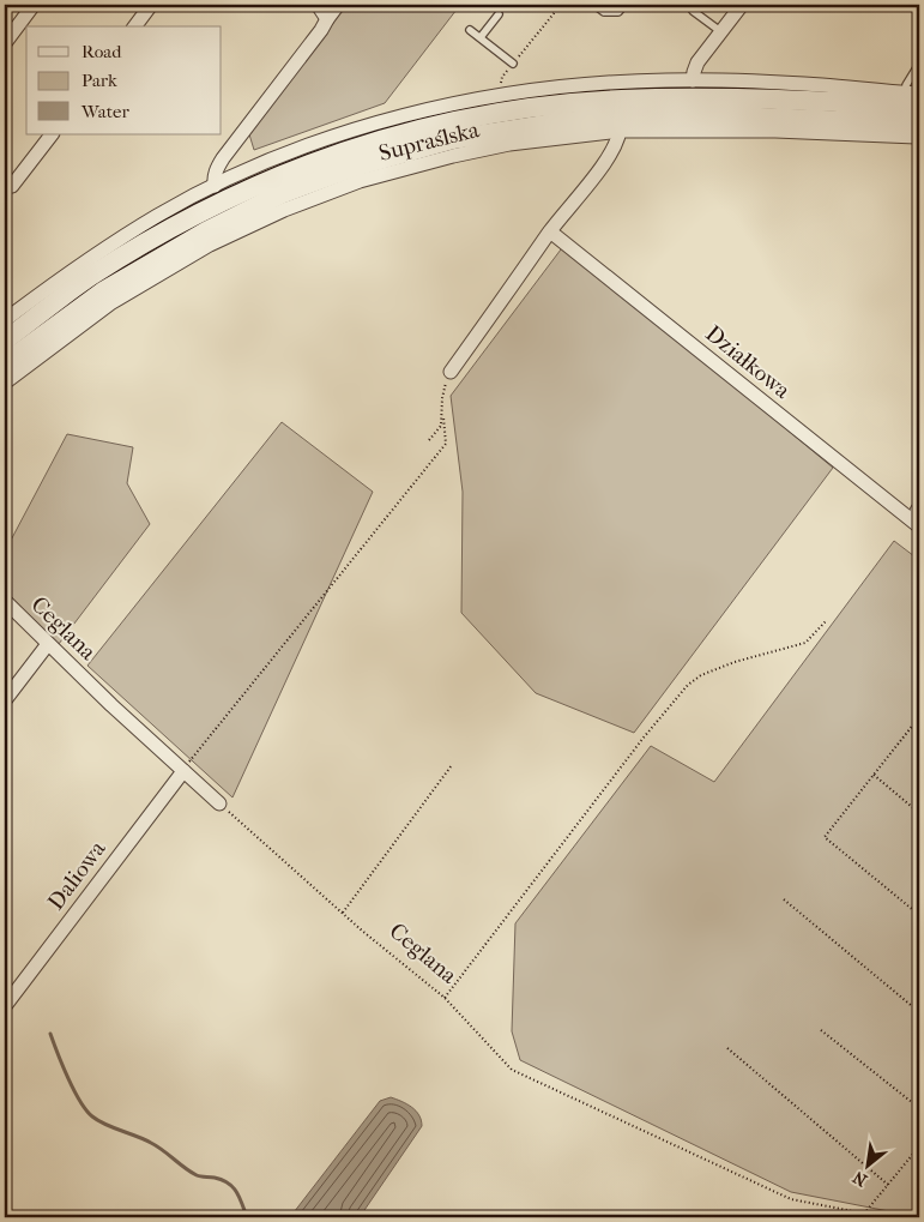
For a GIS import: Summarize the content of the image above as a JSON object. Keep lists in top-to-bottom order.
{
  "streets": {
    "street": [
      "Supraślska",
      "Działkowa",
      "Ceglana",
      "Daliowa"
    ]
  },
  "crossings": [
    ["Ceglana", "Daliowa"]
  ],
  "legend": ["Road", "Park", "Water"],
  "north": "bottom left"
}
